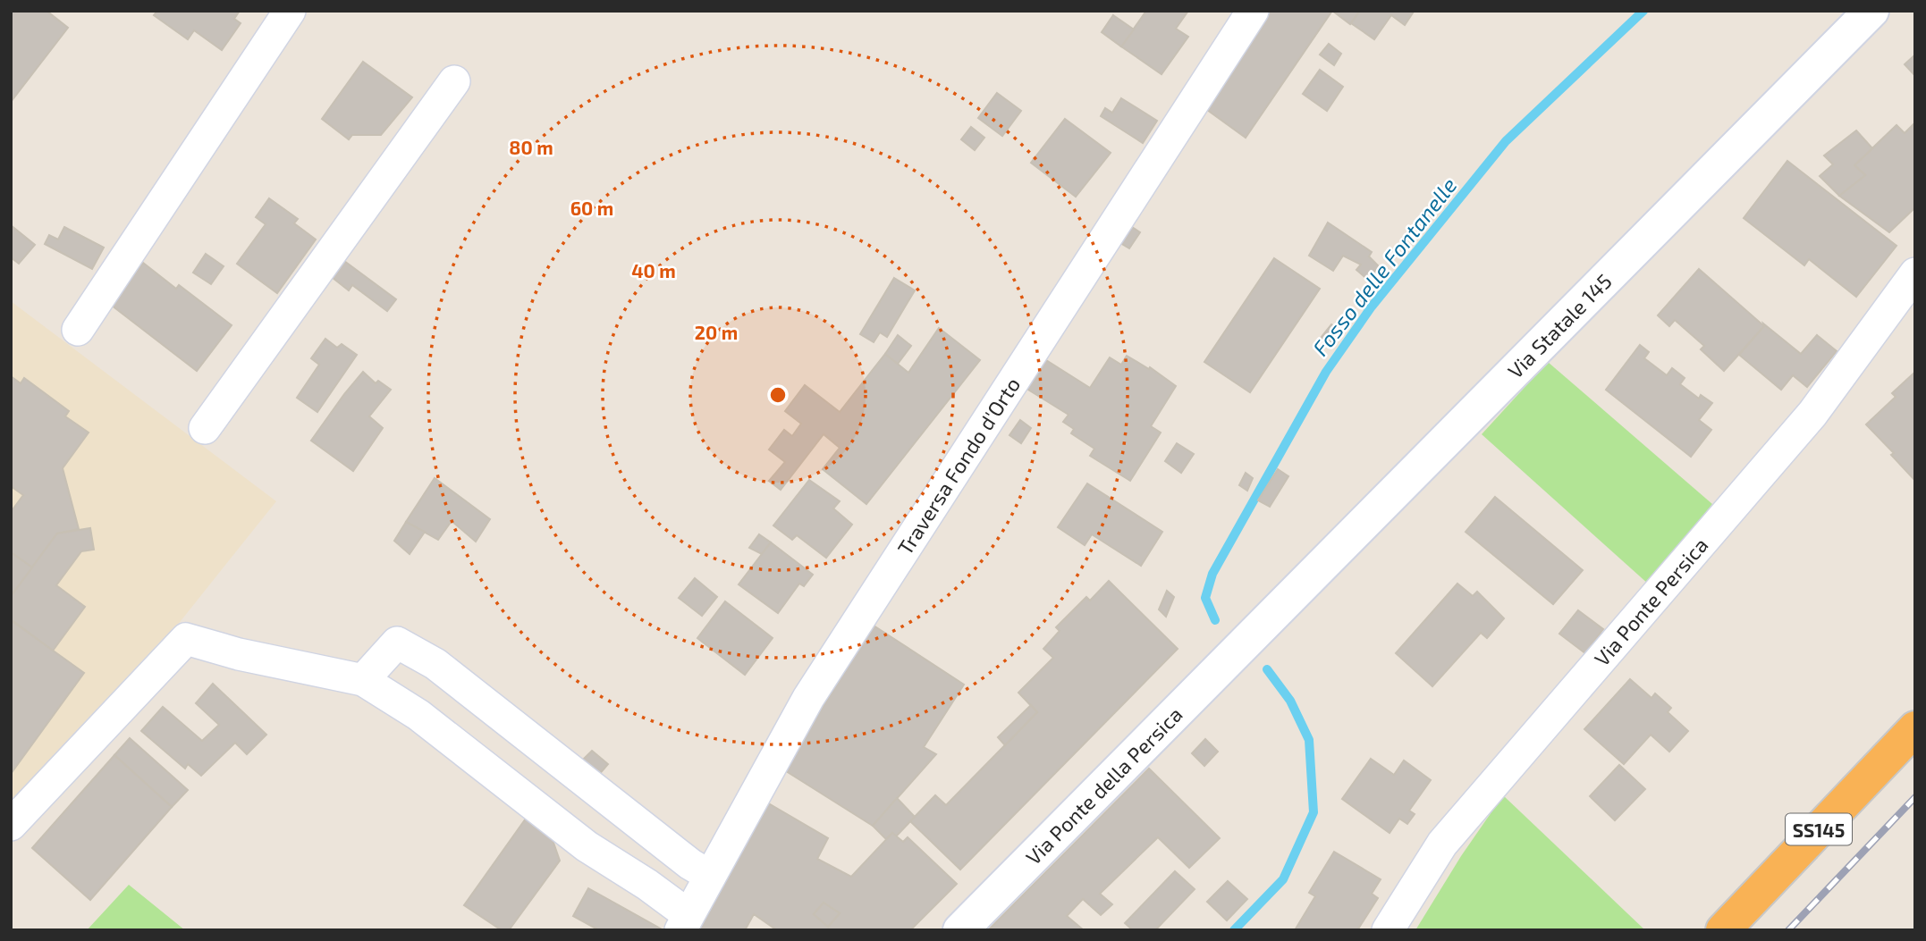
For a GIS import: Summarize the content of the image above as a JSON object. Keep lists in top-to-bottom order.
{
  "streets": {
    "highway": ["SS145"],
    "main road": ["Via Statale 145", "Via Ponte della Persica"],
    "street": ["Traversa Fondo d'Orto", "Via Ponte Persica"]
  },
  "crossings": [
    ["Via Statale 145", "Via Ponte della Persica"]
  ],
  "water": ["Fosso delle Fontanelle"],
  "rings": [
    "80 m",
    "60 m",
    "40 m",
    "20 m"
  ]
}
